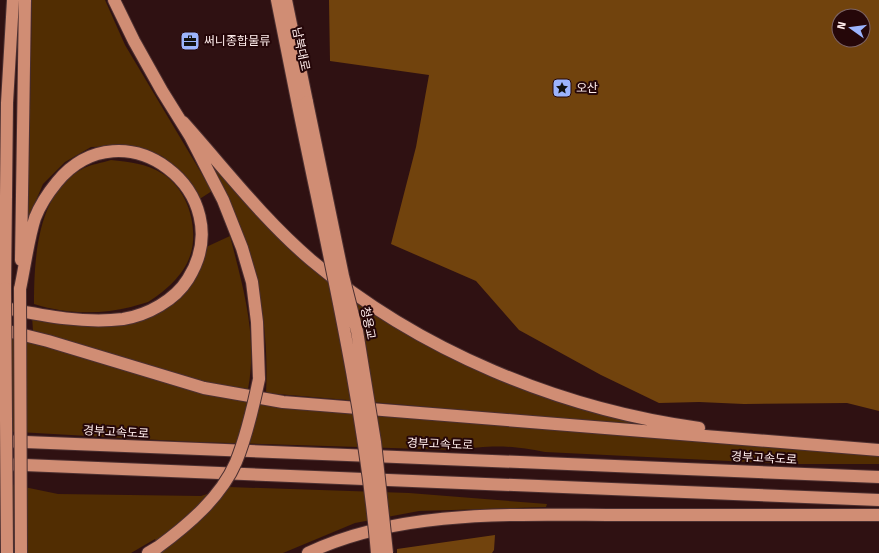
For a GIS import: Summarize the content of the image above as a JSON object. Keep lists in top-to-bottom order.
{
  "streets": {
    "highway": ["남북대로", "청용교", "경부고속도로"]
  },
  "crossings": [
    ["남북대로", "청용교"]
  ],
  "places": {
    "office": ["써니종합물류"],
    "place": ["오산"]
  },
  "north": "left"
}
